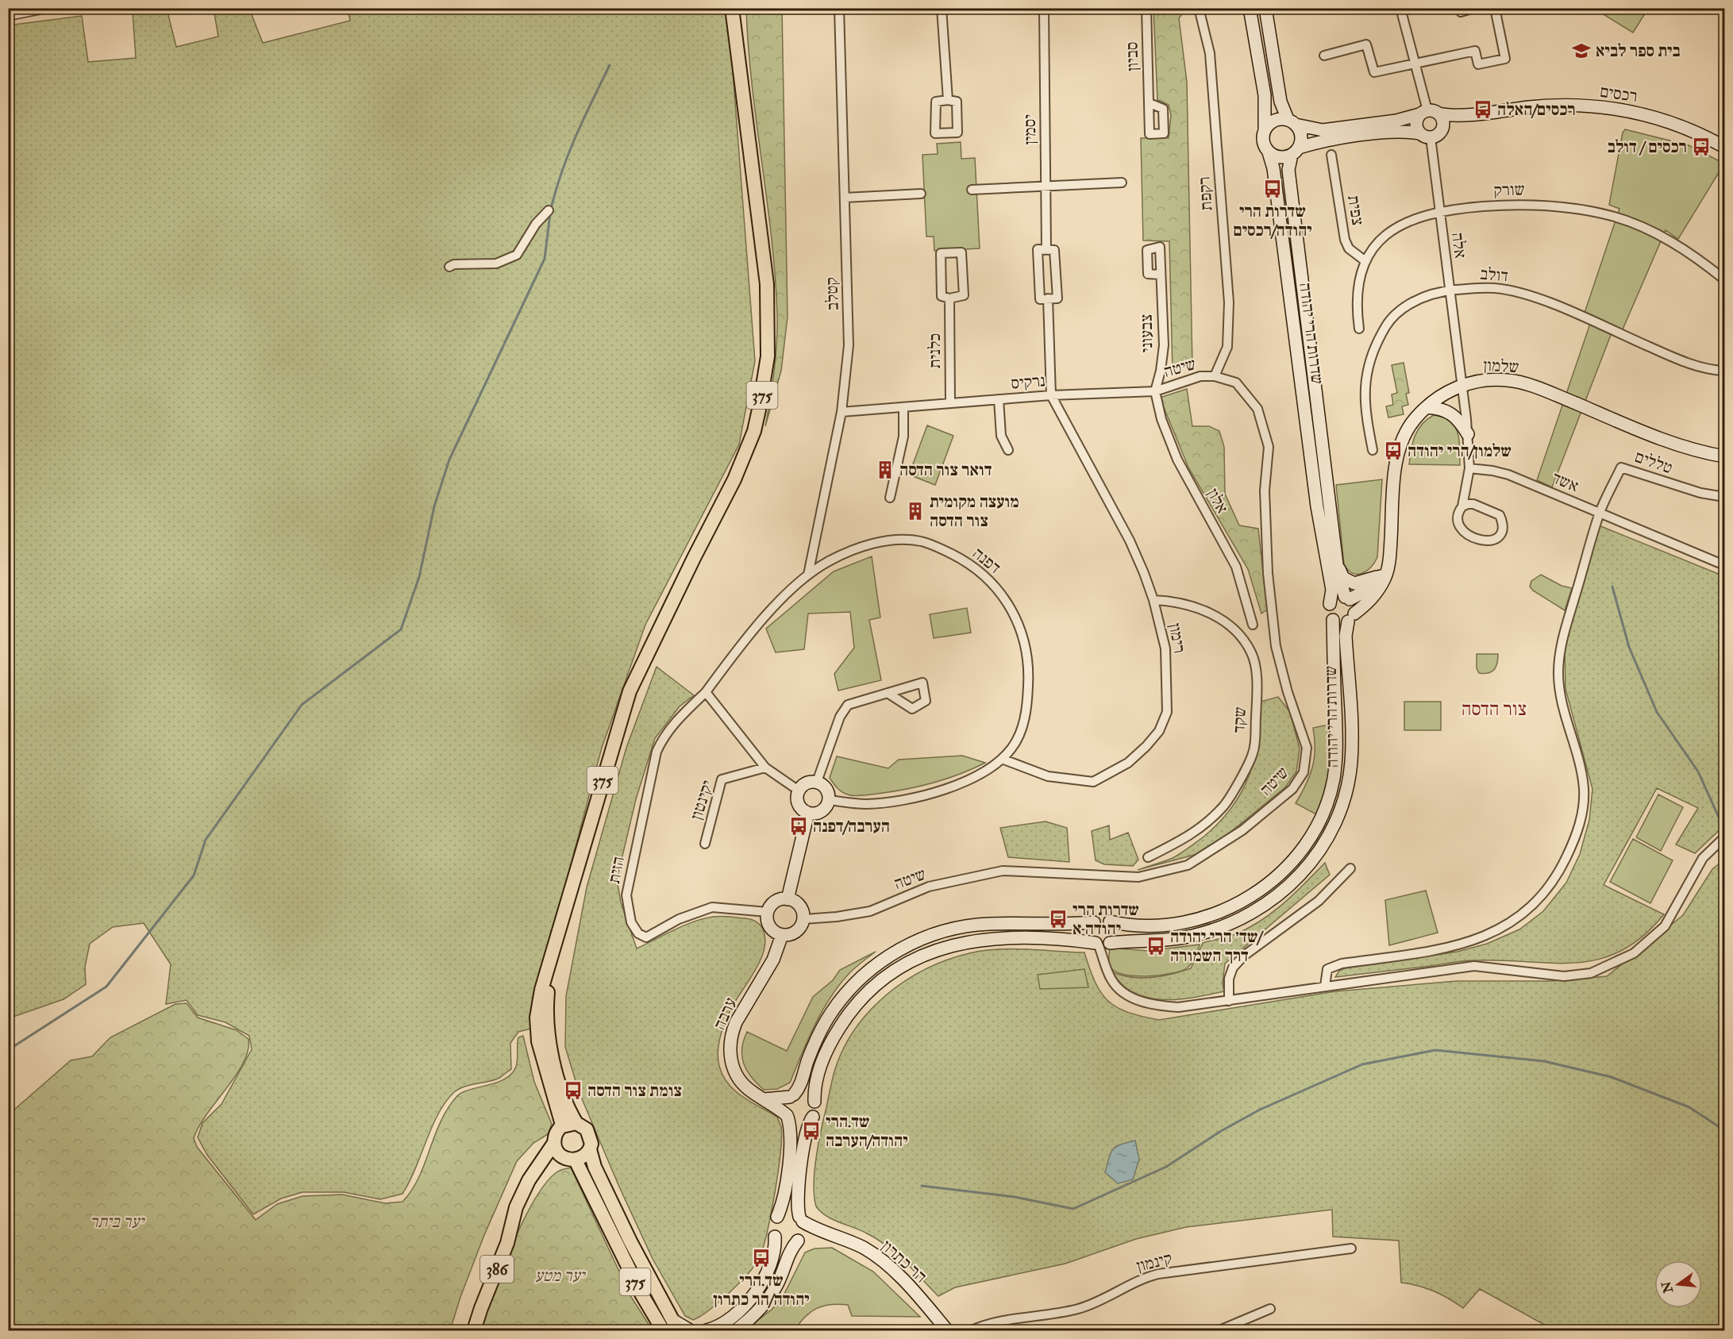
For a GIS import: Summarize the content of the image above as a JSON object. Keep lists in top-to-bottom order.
{
  "streets": {
    "main road": ["375", "386"],
    "street": [
      "סביון",
      "רכסים",
      "יסמין",
      "שורק",
      "רקפת",
      "צפית",
      "אלה",
      "דולב",
      "קטלב",
      "צבעוני",
      "שדרות הרי יהודה",
      "כלנית",
      "שלמון",
      "שיטה",
      "נרקיס",
      "טללים",
      "אשד",
      "אלון",
      "דפנה",
      "רימון",
      "שקד",
      "יקינטון",
      "הזית",
      "ערבה",
      "הר כתרון",
      "קינמון"
    ]
  },
  "crossings": [
    ["רכסים", "אלה"],
    ["רכסים", "שדרות הרי יהודה"],
    ["יסמין", "נרקיס"],
    ["יסמין", "רימון"],
    ["שורק", "צפית"],
    ["שורק", "אלה"],
    ["רקפת", "שיטה"],
    ["אלה", "דולב"],
    ["אלה", "שלמון"],
    ["קטלב", "נרקיס"],
    ["קטלב", "דפנה"],
    ["צבעוני", "שיטה"],
    ["צבעוני", "נרקיס"],
    ["צבעוני", "אלון"],
    ["שדרות הרי יהודה", "שלמון"],
    ["שדרות הרי יהודה", "ערבה"],
    ["כלנית", "נרקיס"],
    ["שיטה", "נרקיס"],
    ["שיטה", "אלון"],
    ["שיטה", "הזית"],
    ["שיטה", "ערבה"],
    ["נרקיס", "אלון"],
    ["נרקיס", "רימון"],
    ["375", "386"],
    ["טללים", "אשד"],
    ["דפנה", "רימון"],
    ["דפנה", "הזית"],
    ["רימון", "שקד"],
    ["הזית", "ערבה"]
  ],
  "districts": ["צור הדסה"],
  "parks": ["יער ביתר", "יער מטע"],
  "places": {
    "school or university": ["בית ספר לביא"],
    "bus stop": [
      "רכסים/האלה",
      "רכסים / דולב",
      "שדרות הרי יהודה/רכסים",
      "שלמון/הרי יהודה",
      "הערבה/דפנה",
      "שדרות הרי יהודה א",
      "שד׳ הרי יהודה/ דרך השמורה",
      "צומת צור הדסה",
      "שד.הרי יהודה/הערבה",
      "שד.הרי יהודה/הר כתרון"
    ],
    "building": ["דואר צור הדסה", "מועצה מקומית צור הדסה"]
  },
  "north": "left"
}
